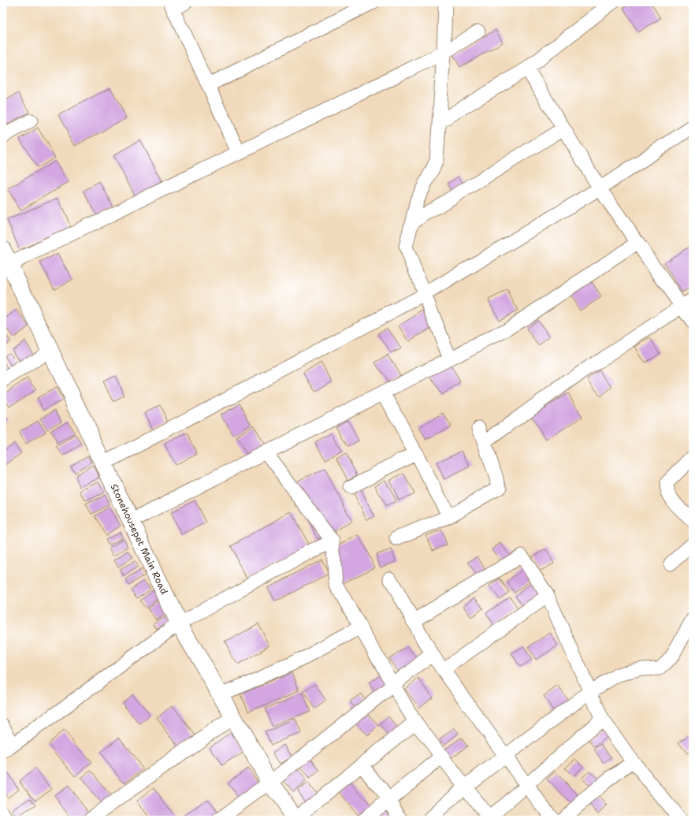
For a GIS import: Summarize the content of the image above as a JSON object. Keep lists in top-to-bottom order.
{
  "streets": {
    "main road": ["Stonehousepet Main Road"]
  }
}
